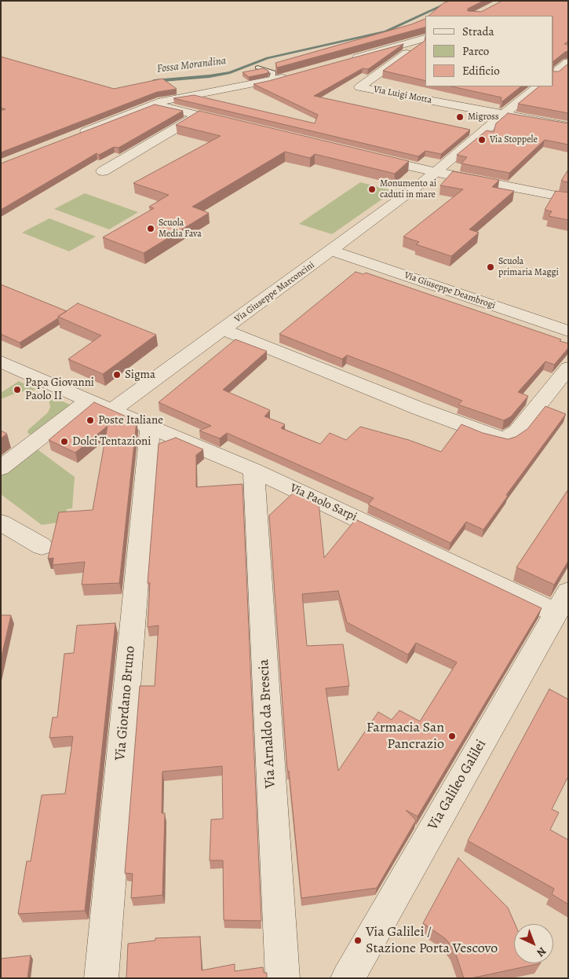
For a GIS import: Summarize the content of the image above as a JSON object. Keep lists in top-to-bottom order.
{
  "streets": {
    "street": [
      "Via Luigi Motta",
      "Via Giuseppe Deambrogi",
      "Via Giuseppe Marconcini",
      "Via Paolo Sarpi",
      "Via Giordano Bruno",
      "Via Arnaldo da Brescia",
      "Via Galileo Galilei"
    ]
  },
  "crossings": [
    ["Via Luigi Motta", "Via Giuseppe Marconcini"],
    ["Via Giuseppe Deambrogi", "Via Giuseppe Marconcini"],
    ["Via Giuseppe Marconcini", "Via Paolo Sarpi"],
    ["Via Paolo Sarpi", "Via Giordano Bruno"],
    ["Via Paolo Sarpi", "Via Arnaldo da Brescia"],
    ["Via Paolo Sarpi", "Via Galileo Galilei"]
  ],
  "water": ["Fossa Morandina"],
  "places": [
    "Migross",
    "Via Stoppele",
    "Monumento ai caduti in mare",
    "Scuola Media Fava",
    "Scuola primaria Maggi",
    "Sigma",
    "Papa Giovanni Paolo II",
    "Poste Italiane",
    "Dolci Tentazioni",
    "Farmacia San Pancrazio",
    "Via Galilei / Stazione Porta Vescovo"
  ],
  "legend": ["Strada", "Parco", "Edificio"],
  "north": "bottom right"
}
